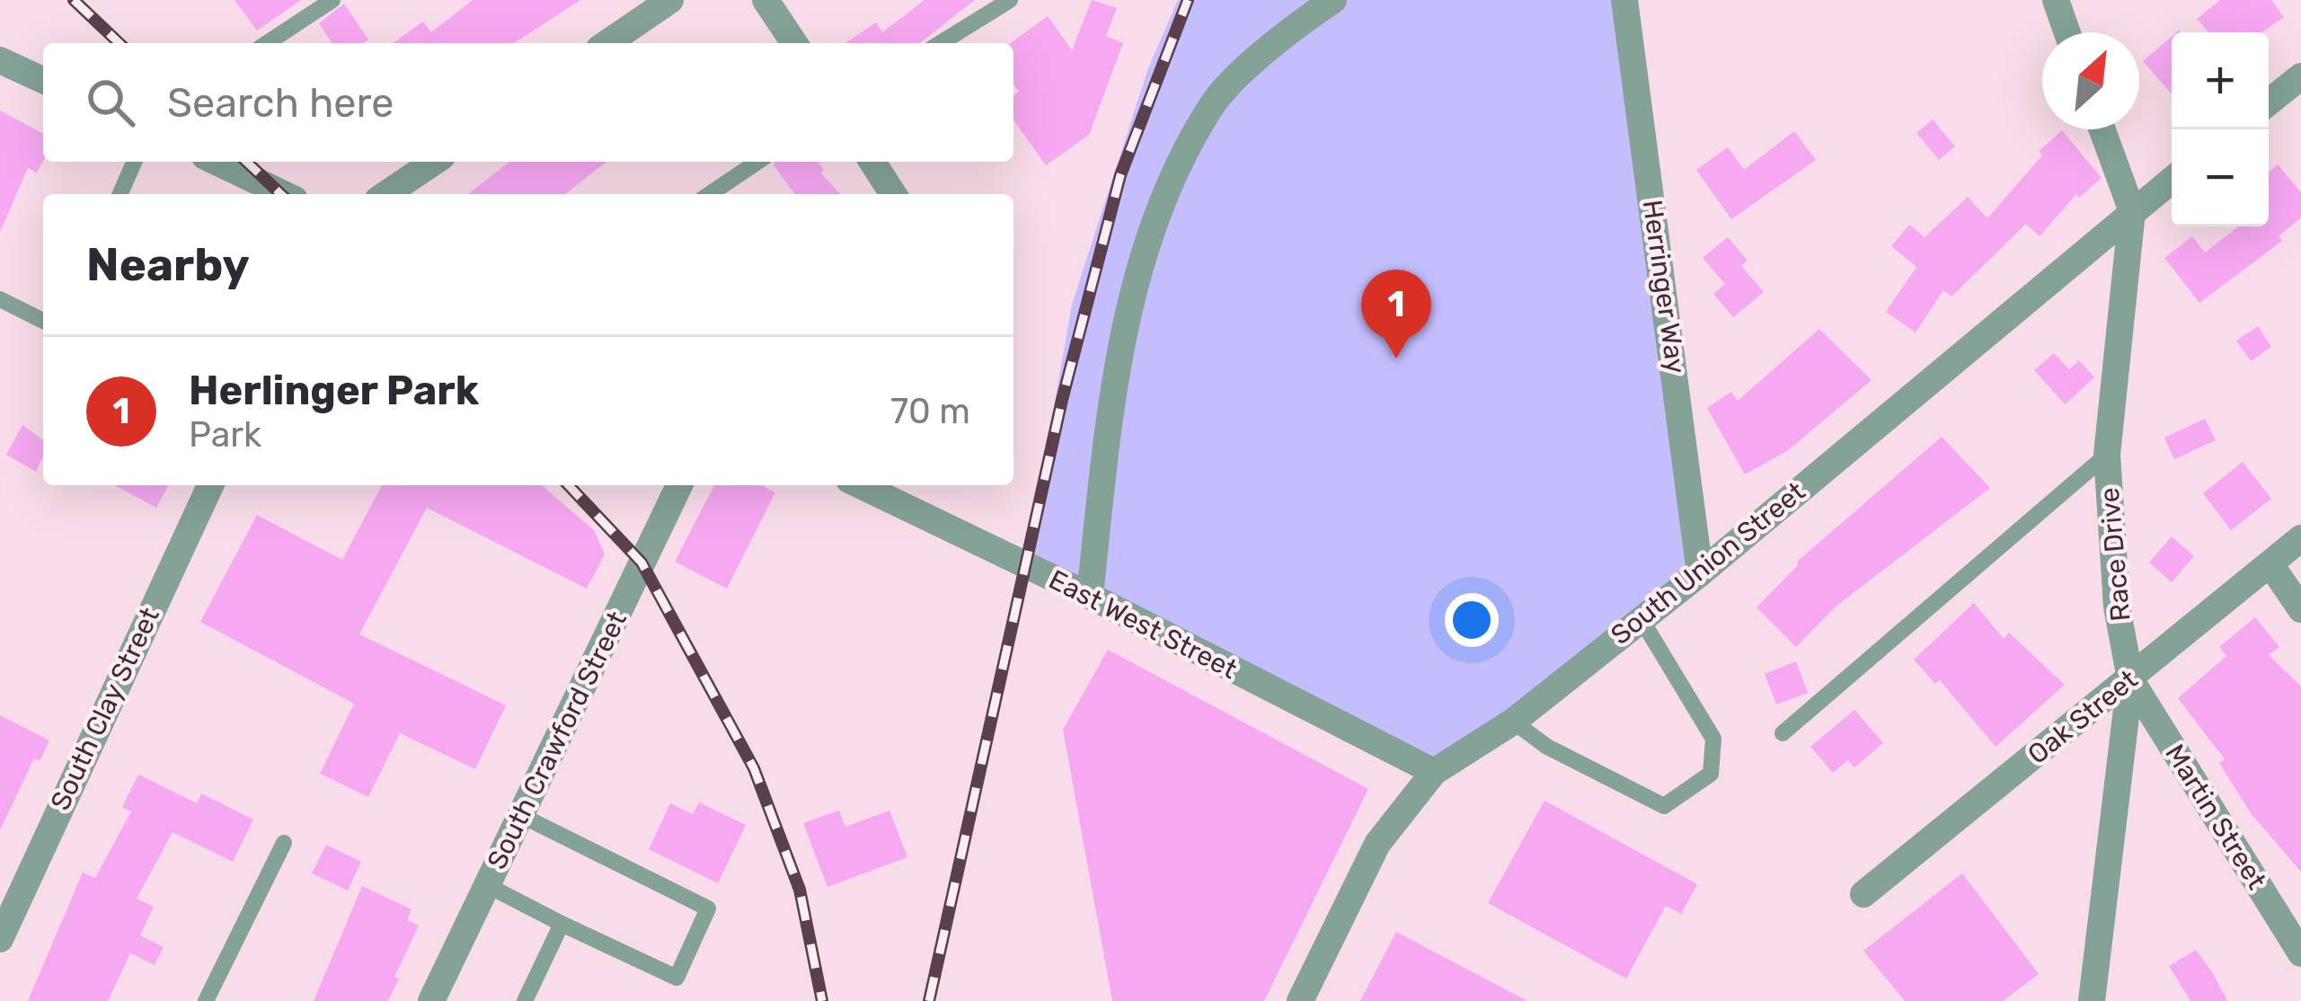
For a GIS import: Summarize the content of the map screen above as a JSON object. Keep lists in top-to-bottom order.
{
  "streets": {
    "street": [
      "Herringer Way",
      "Race Drive",
      "South Union Street",
      "East West Street",
      "South Clay Street",
      "Oak Street",
      "South Crawford Street",
      "Martin Street"
    ]
  },
  "crossings": [
    ["Herringer Way", "South Union Street"],
    ["Race Drive", "South Union Street"],
    ["Race Drive", "Oak Street"],
    ["Race Drive", "Martin Street"],
    ["South Union Street", "East West Street"],
    ["Oak Street", "Martin Street"]
  ],
  "north": "top right",
  "page": {
    "map_buttons": ["+", "−"],
    "search": "Search here",
    "heading": "Nearby",
    "pins": "1",
    "list": [
      {
        "mark": "1",
        "name": "Herlinger Park",
        "note": "Park",
        "value": "70 m"
      }
    ]
  }
}
